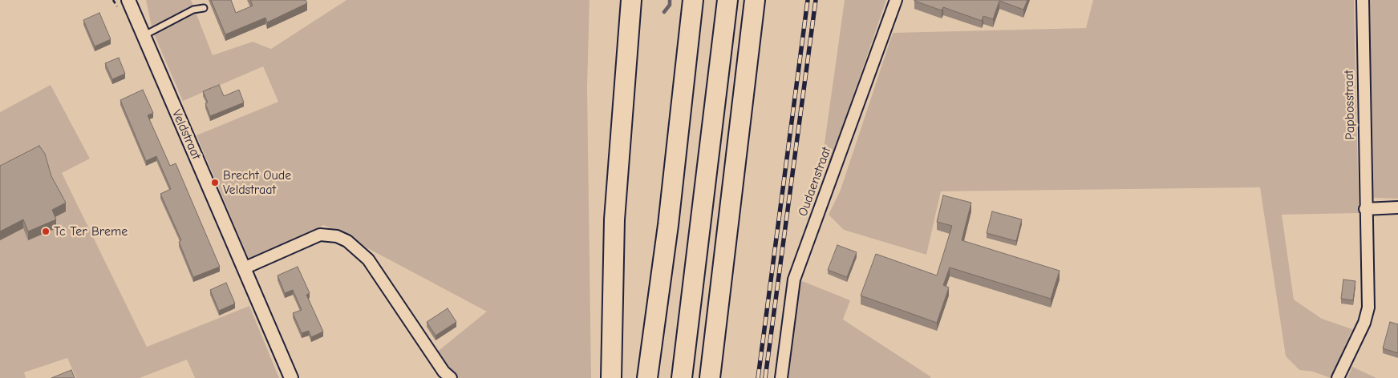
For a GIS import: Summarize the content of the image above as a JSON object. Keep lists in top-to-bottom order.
{
  "streets": {
    "street": ["Papbosstraat", "Veldstraat", "Oudaenstraat"]
  },
  "places": ["Brecht Oude Veldstraat", "Tc Ter Breme"]
}
